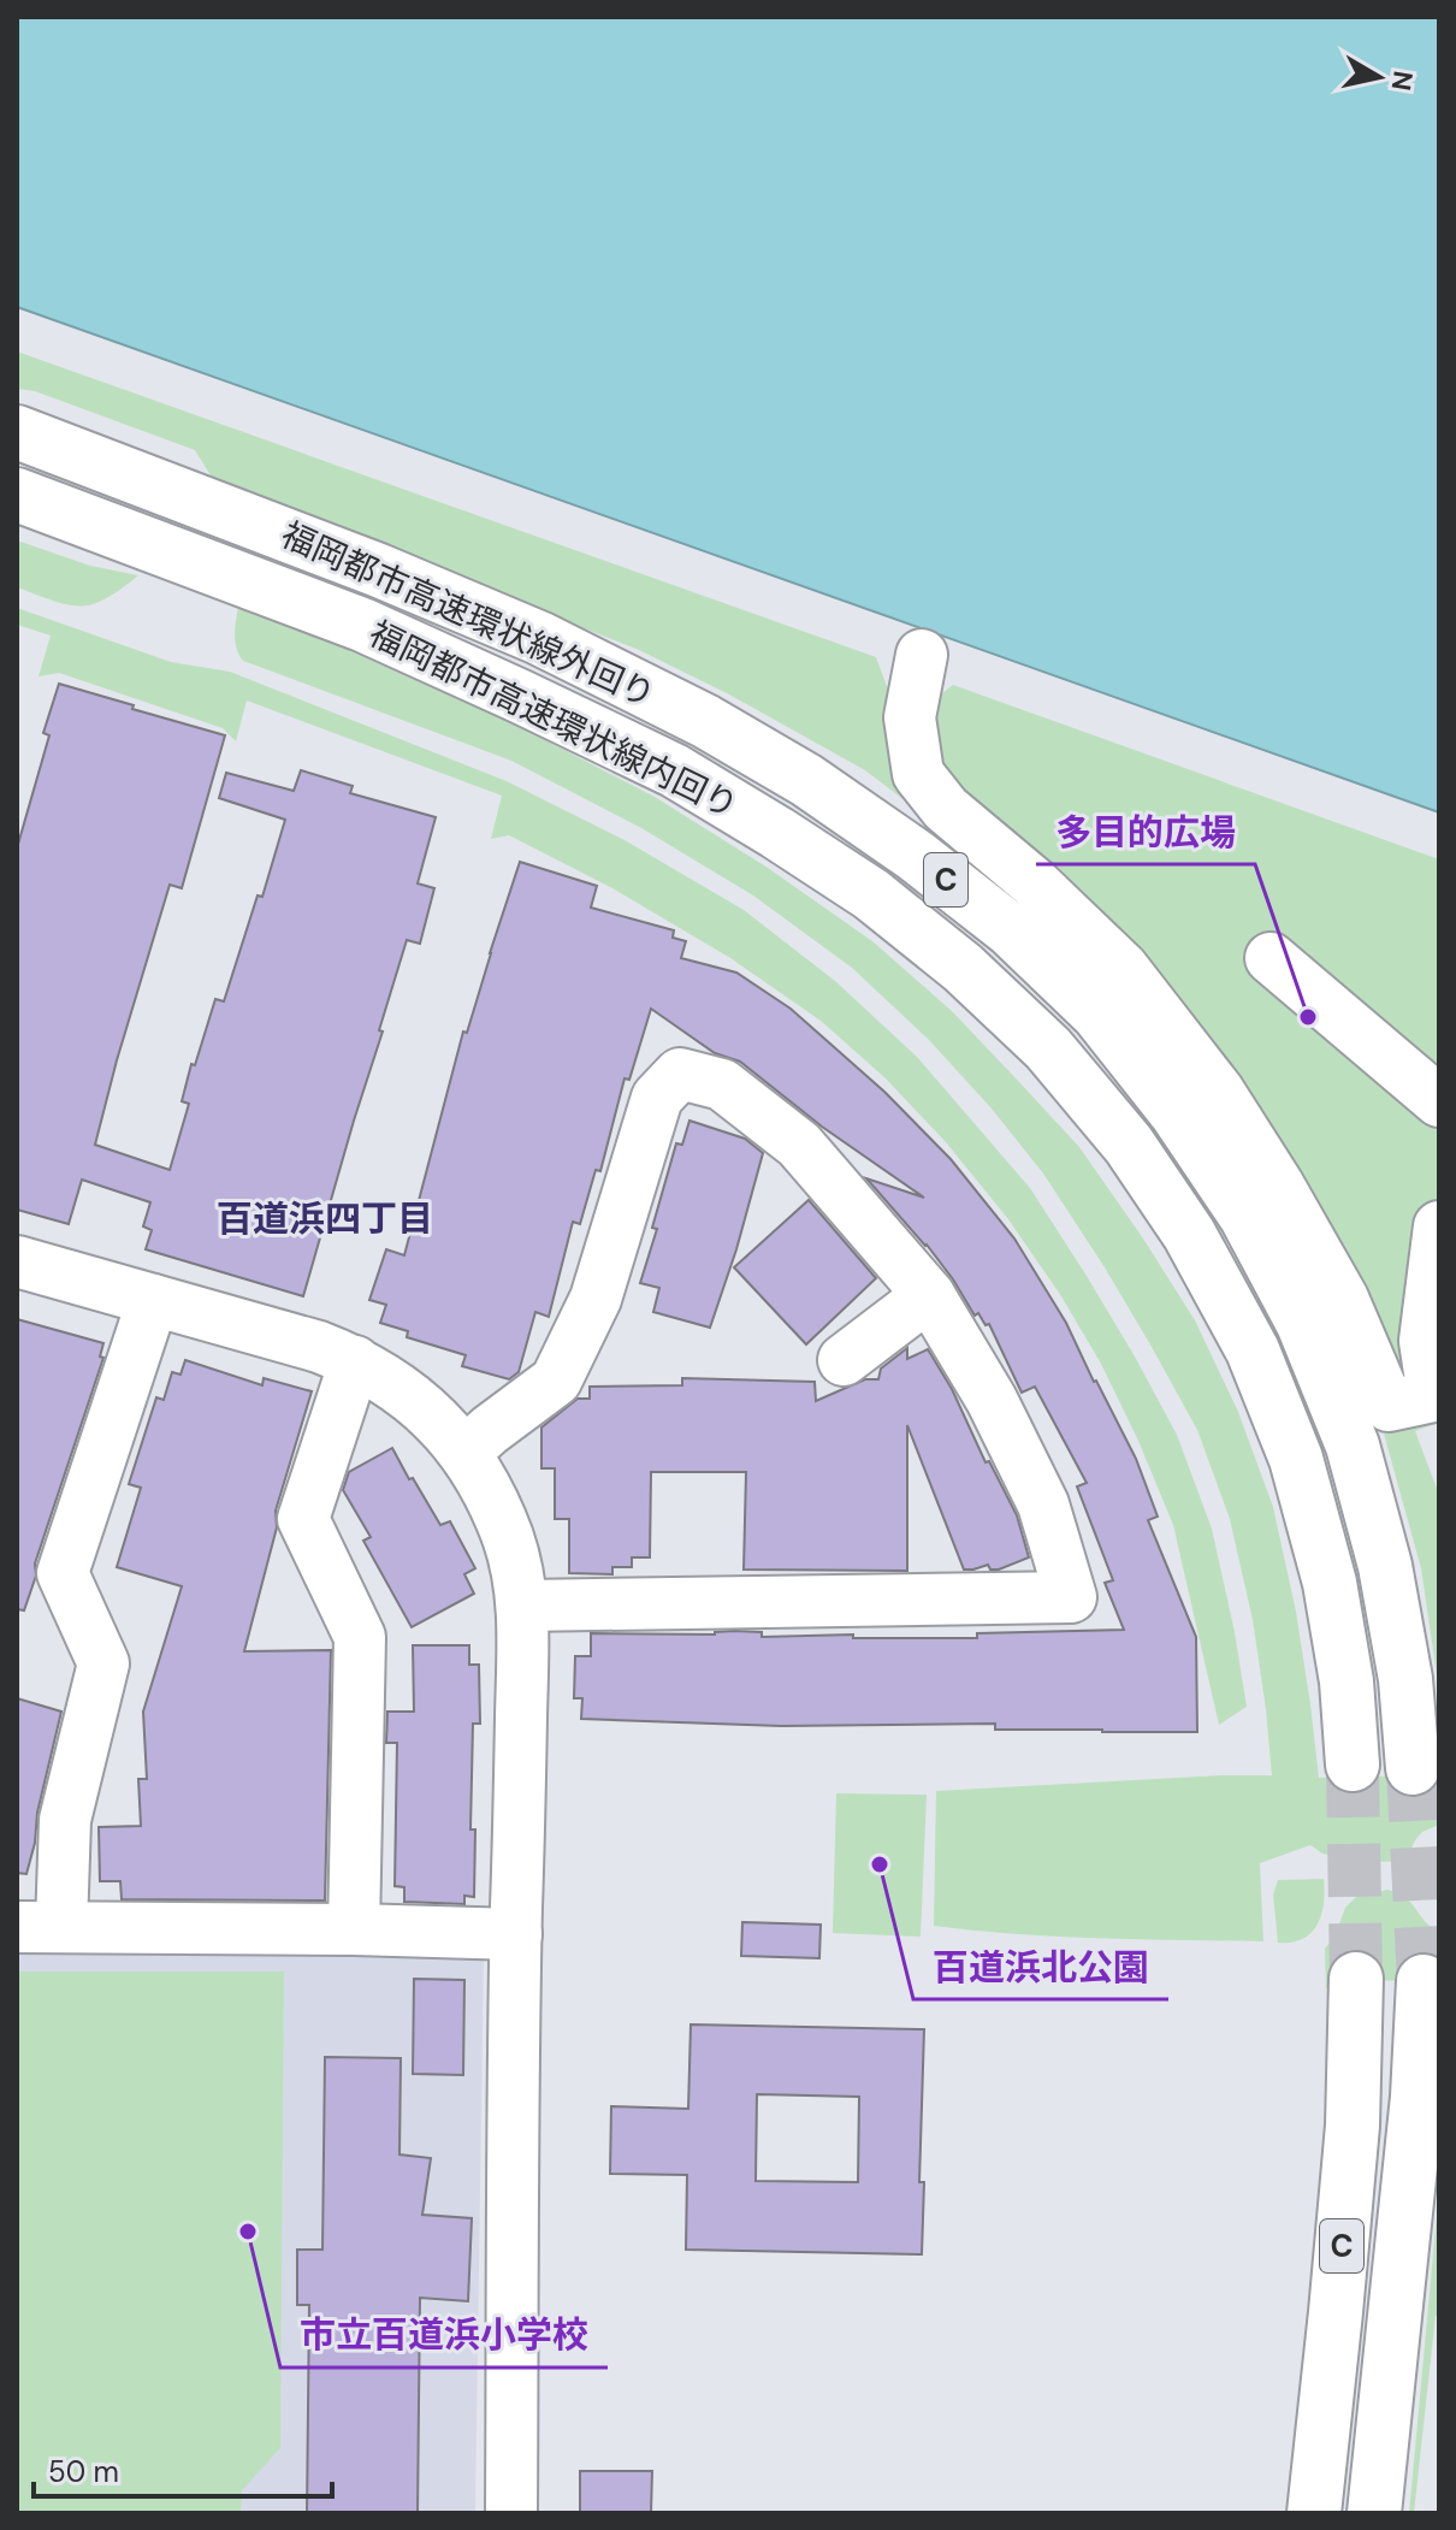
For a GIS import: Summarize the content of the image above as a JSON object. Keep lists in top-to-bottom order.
{
  "streets": {
    "highway": ["福岡都市高速環状線外回り", "福岡都市高速環状線内回り", "C"]
  },
  "districts": ["百道浜四丁目"],
  "places": ["多目的広場", "百道浜北公園", "市立百道浜小学校"],
  "scale_bar": "50 m",
  "north": "right"
}
